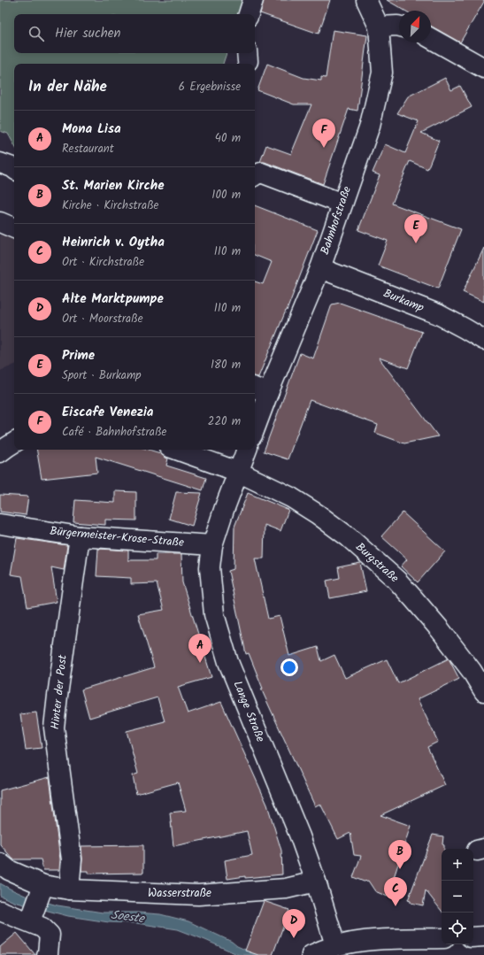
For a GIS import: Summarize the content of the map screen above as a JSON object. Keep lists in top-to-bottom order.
{
  "streets": {
    "street": [
      "Bahnhofstraße",
      "Burkamp",
      "Bürgermeister-Krose-Straße",
      "Burgstraße",
      "Hinter der Post",
      "Lange Straße",
      "Wasserstraße"
    ]
  },
  "crossings": [
    ["Bahnhofstraße", "Burkamp"],
    ["Bürgermeister-Krose-Straße", "Hinter der Post"],
    ["Bürgermeister-Krose-Straße", "Lange Straße"],
    ["Burgstraße", "Lange Straße"],
    ["Hinter der Post", "Wasserstraße"],
    ["Lange Straße", "Wasserstraße"]
  ],
  "water": ["Soeste"],
  "north": "top right",
  "page": {
    "search": "Hier suchen",
    "heading": ["In der Nähe", "6 Ergebnisse"],
    "list": [
      {
        "mark": "A",
        "name": "Mona Lisa",
        "note": "Restaurant",
        "value": "40 m"
      },
      {
        "mark": "B",
        "name": "St. Marien Kirche",
        "note": "Kirche · Kirchstraße",
        "value": "100 m"
      },
      {
        "mark": "C",
        "name": "Heinrich v. Oytha",
        "note": "Ort · Kirchstraße",
        "value": "110 m"
      },
      {
        "mark": "D",
        "name": "Alte Marktpumpe",
        "note": "Ort · Moorstraße",
        "value": "110 m"
      },
      {
        "mark": "E",
        "name": "Prime",
        "note": "Sport · Burkamp",
        "value": "180 m"
      },
      {
        "mark": "F",
        "name": "Eiscafe Venezia",
        "note": "Café · Bahnhofstraße",
        "value": "220 m"
      }
    ],
    "pins": [
      "F",
      "E",
      "A",
      "B",
      "C",
      "D"
    ],
    "map_buttons": ["+", "−"]
  }
}
